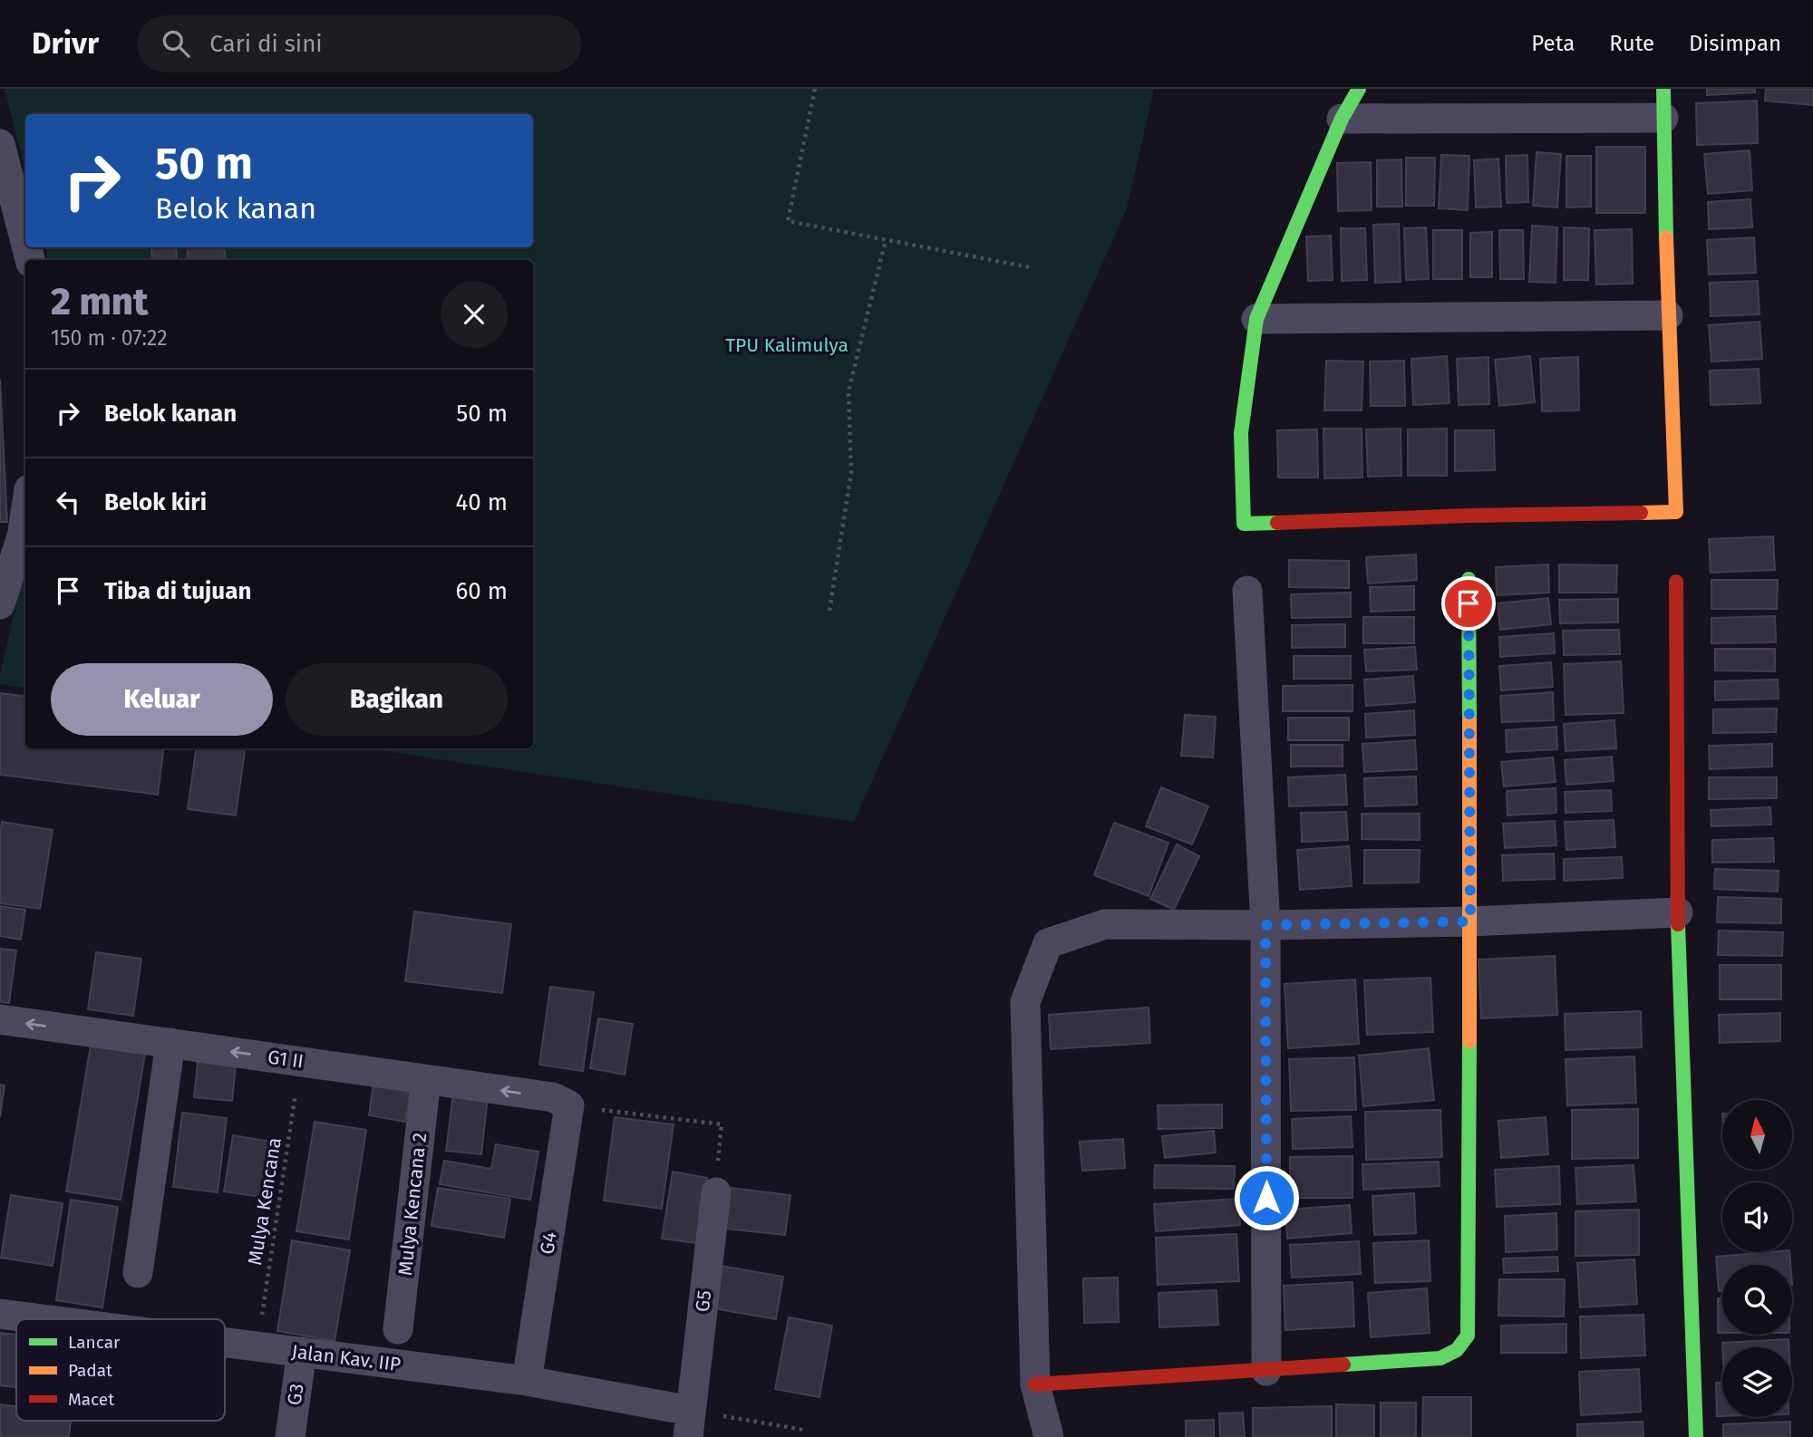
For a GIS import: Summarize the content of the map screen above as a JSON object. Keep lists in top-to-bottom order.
{
  "streets": {
    "street": [
      "G1 II",
      "Mulya Kencana 2",
      "G4",
      "G5",
      "Jalan Kav. IIP",
      "G3"
    ],
    "path": ["Mulya Kencana"]
  },
  "crossings": [
    ["G1 II", "Mulya Kencana"],
    ["G1 II", "Mulya Kencana 2"],
    ["G1 II", "G4"],
    ["Mulya Kencana", "Jalan Kav. IIP"],
    ["G4", "Jalan Kav. IIP"],
    ["G5", "Jalan Kav. IIP"],
    ["Jalan Kav. IIP", "G3"]
  ],
  "one_way": ["G1 II"],
  "parks": ["TPU Kalimulya"],
  "legend": ["Lancar", "Padat", "Macet"],
  "north": "top",
  "page": {
    "header": "Drivr",
    "search": "Cari di sini",
    "nav": ["Peta", "Rute", "Disimpan"],
    "turn": ["50 m", "Belok kanan"],
    "heading": ["2 mnt", "150 m · 07:22"],
    "list": [
      {
        "name": "Belok kanan",
        "value": "50 m"
      },
      {
        "name": "Belok kiri",
        "value": "40 m"
      },
      {
        "name": "Tiba di tujuan",
        "value": "60 m"
      }
    ],
    "buttons": ["Keluar", "Bagikan"]
  }
}
